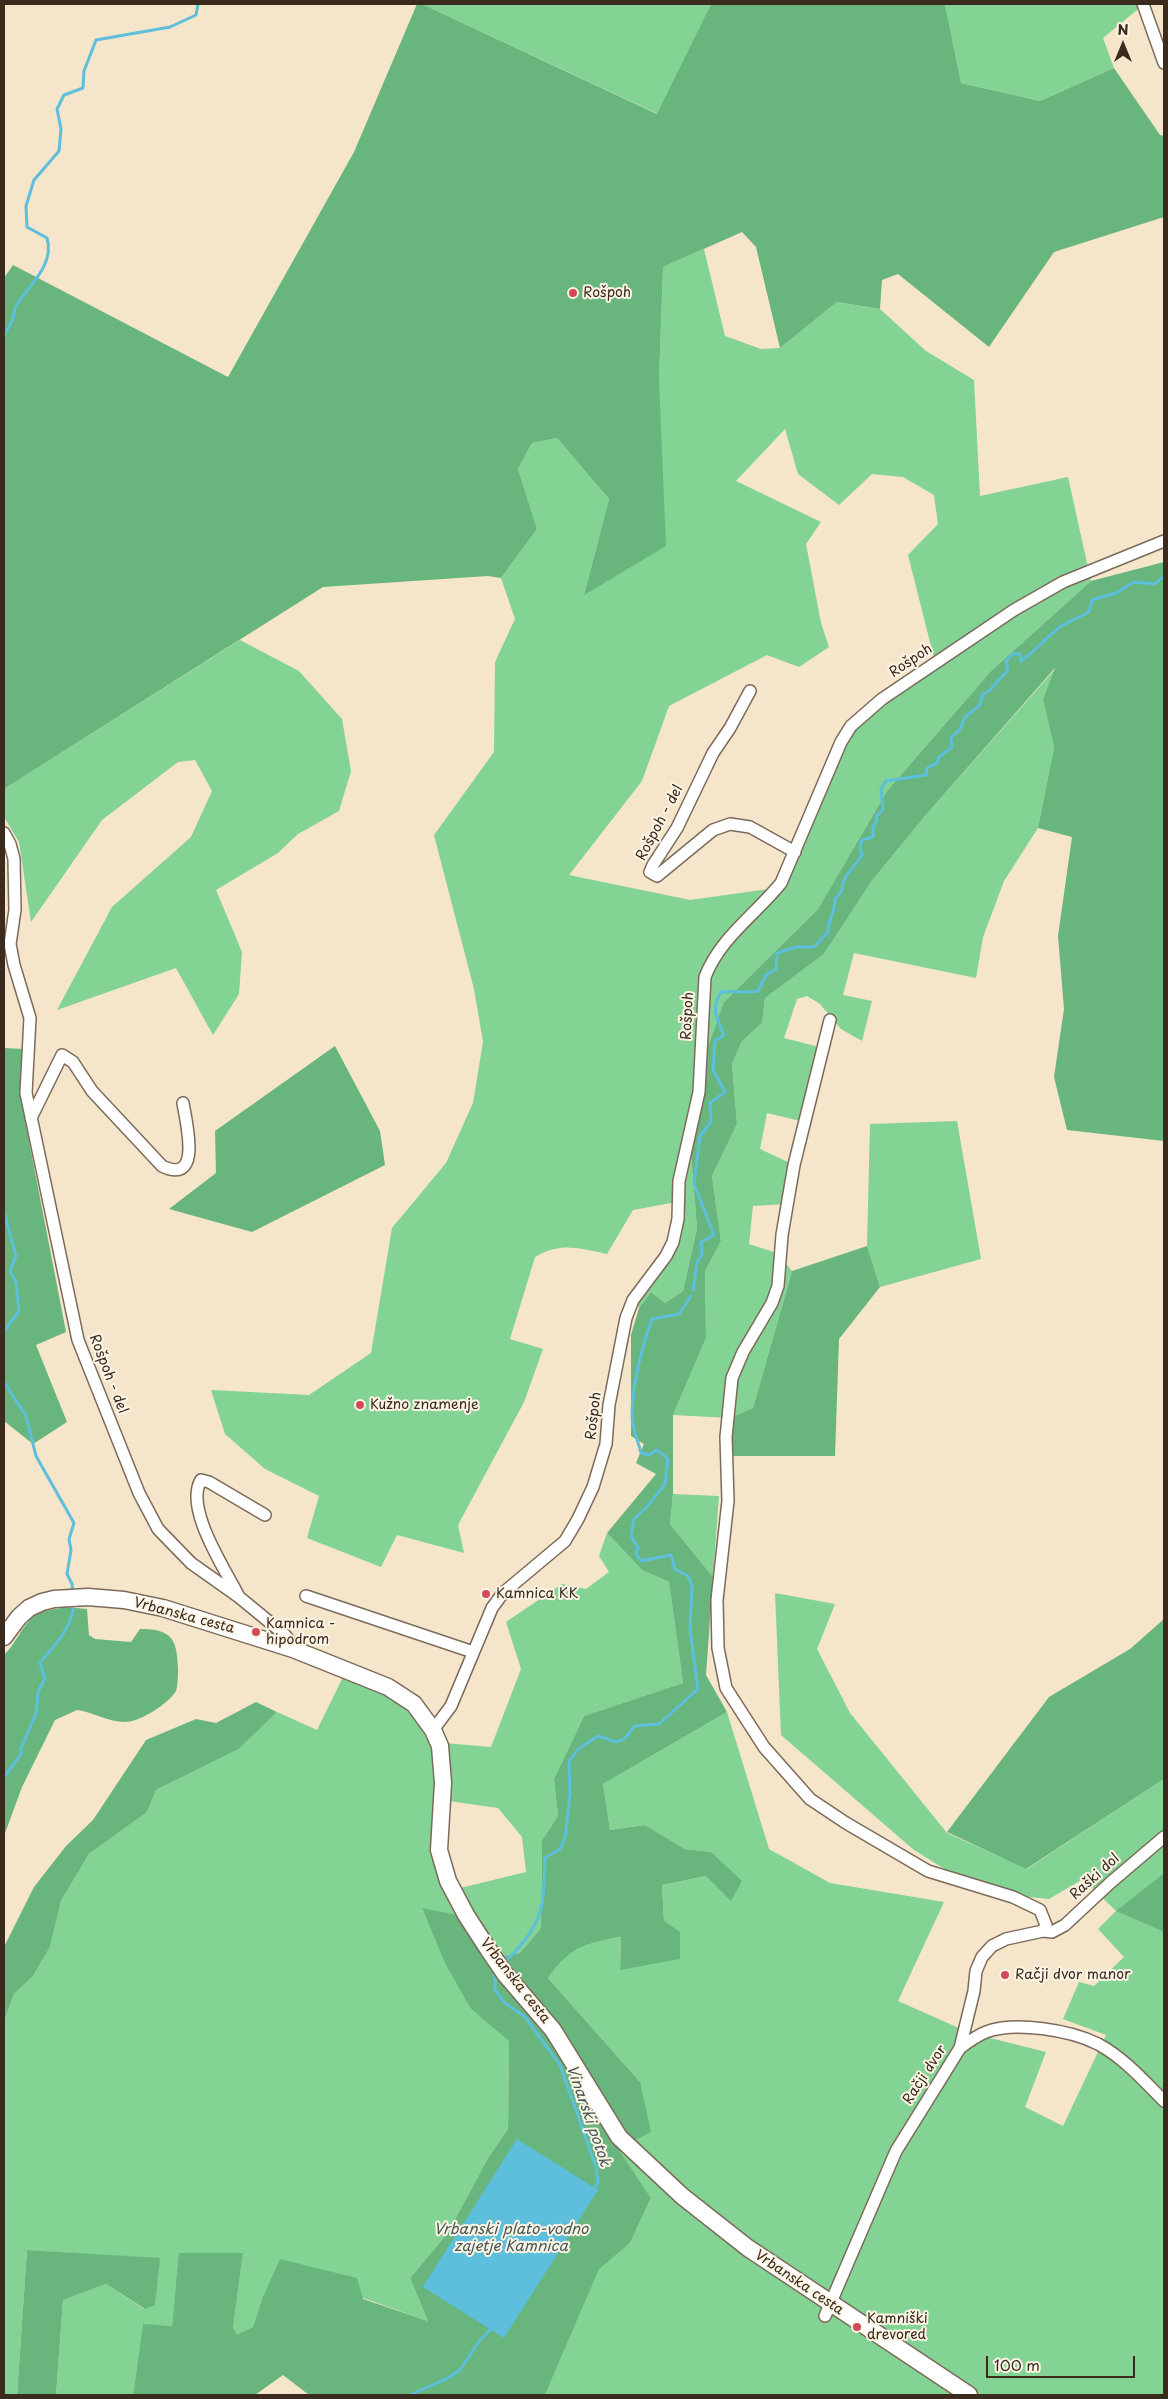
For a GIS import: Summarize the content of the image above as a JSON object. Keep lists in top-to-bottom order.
{
  "streets": {
    "street": [
      "Rošpoh",
      "Rošpoh - del",
      "Vrbanska cesta",
      "Raški dol",
      "Račji dvor"
    ]
  },
  "crossings": [
    ["Rošpoh", "Rošpoh - del"],
    ["Rošpoh", "Vrbanska cesta"],
    ["Rošpoh - del", "Vrbanska cesta"],
    ["Vrbanska cesta", "Račji dvor"],
    ["Raški dol", "Račji dvor"]
  ],
  "water": ["Vinarski potok", "Vrbanski plato-vodno zajetje Kamnica"],
  "places": [
    "Rošpoh",
    "Kužno znamenje",
    "Kamnica KK",
    "Kamnica - hipodrom",
    "Račji dvor manor",
    "Kamniški drevored"
  ],
  "scale_bar": "100 m",
  "north": "top"
}
